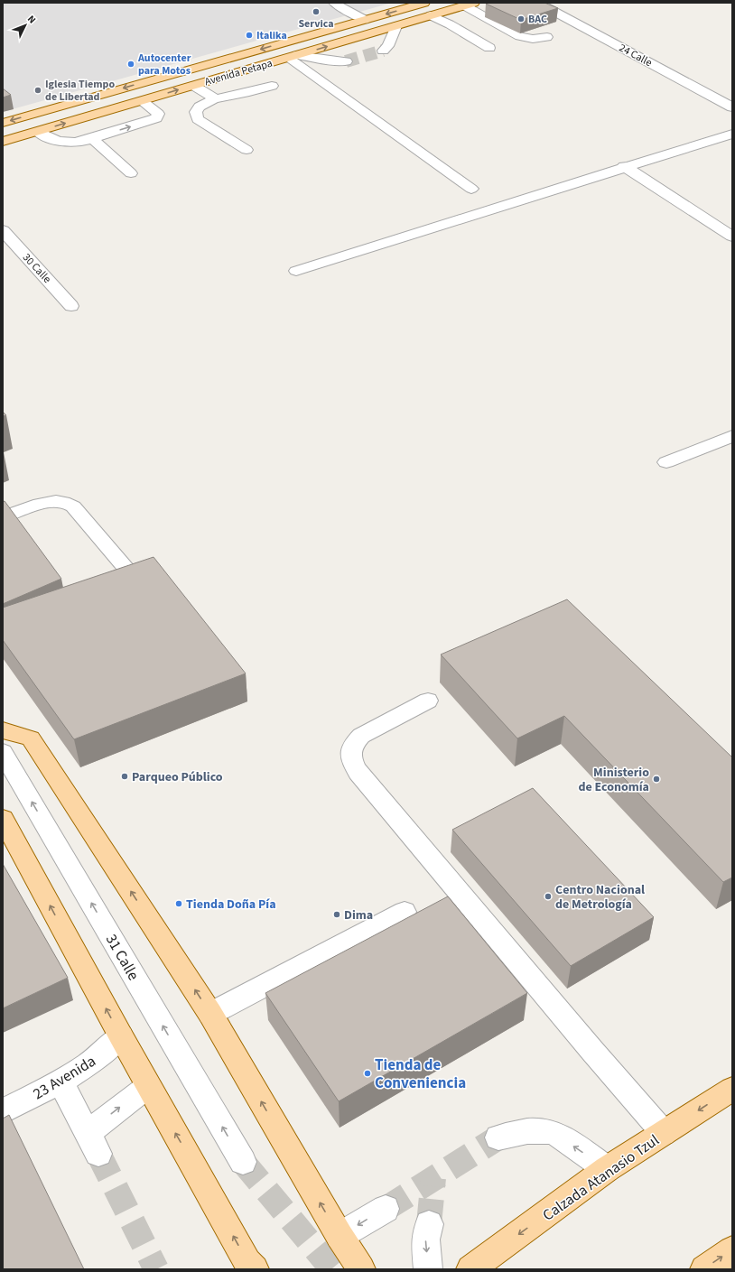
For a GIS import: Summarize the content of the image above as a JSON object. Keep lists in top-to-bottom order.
{
  "streets": {
    "main road": ["Avenida Petapa", "Calzada Atanasio Tzul"],
    "street": [
      "24 Calle",
      "30 Calle",
      "31 Calle",
      "23 Avenida"
    ]
  },
  "one_way": ["31 Calle", "Calzada Atanasio Tzul"],
  "places": [
    "Servica",
    "BAC",
    "Italika",
    "Autocenter para Motos",
    "Iglesia Tiempo de Libertad",
    "Parqueo Público",
    "Ministerio de Economía",
    "Centro Nacional de Metrología",
    "Tienda Doña Pía",
    "Dima",
    "Tienda de Conveniencia"
  ],
  "north": "top right"
}
